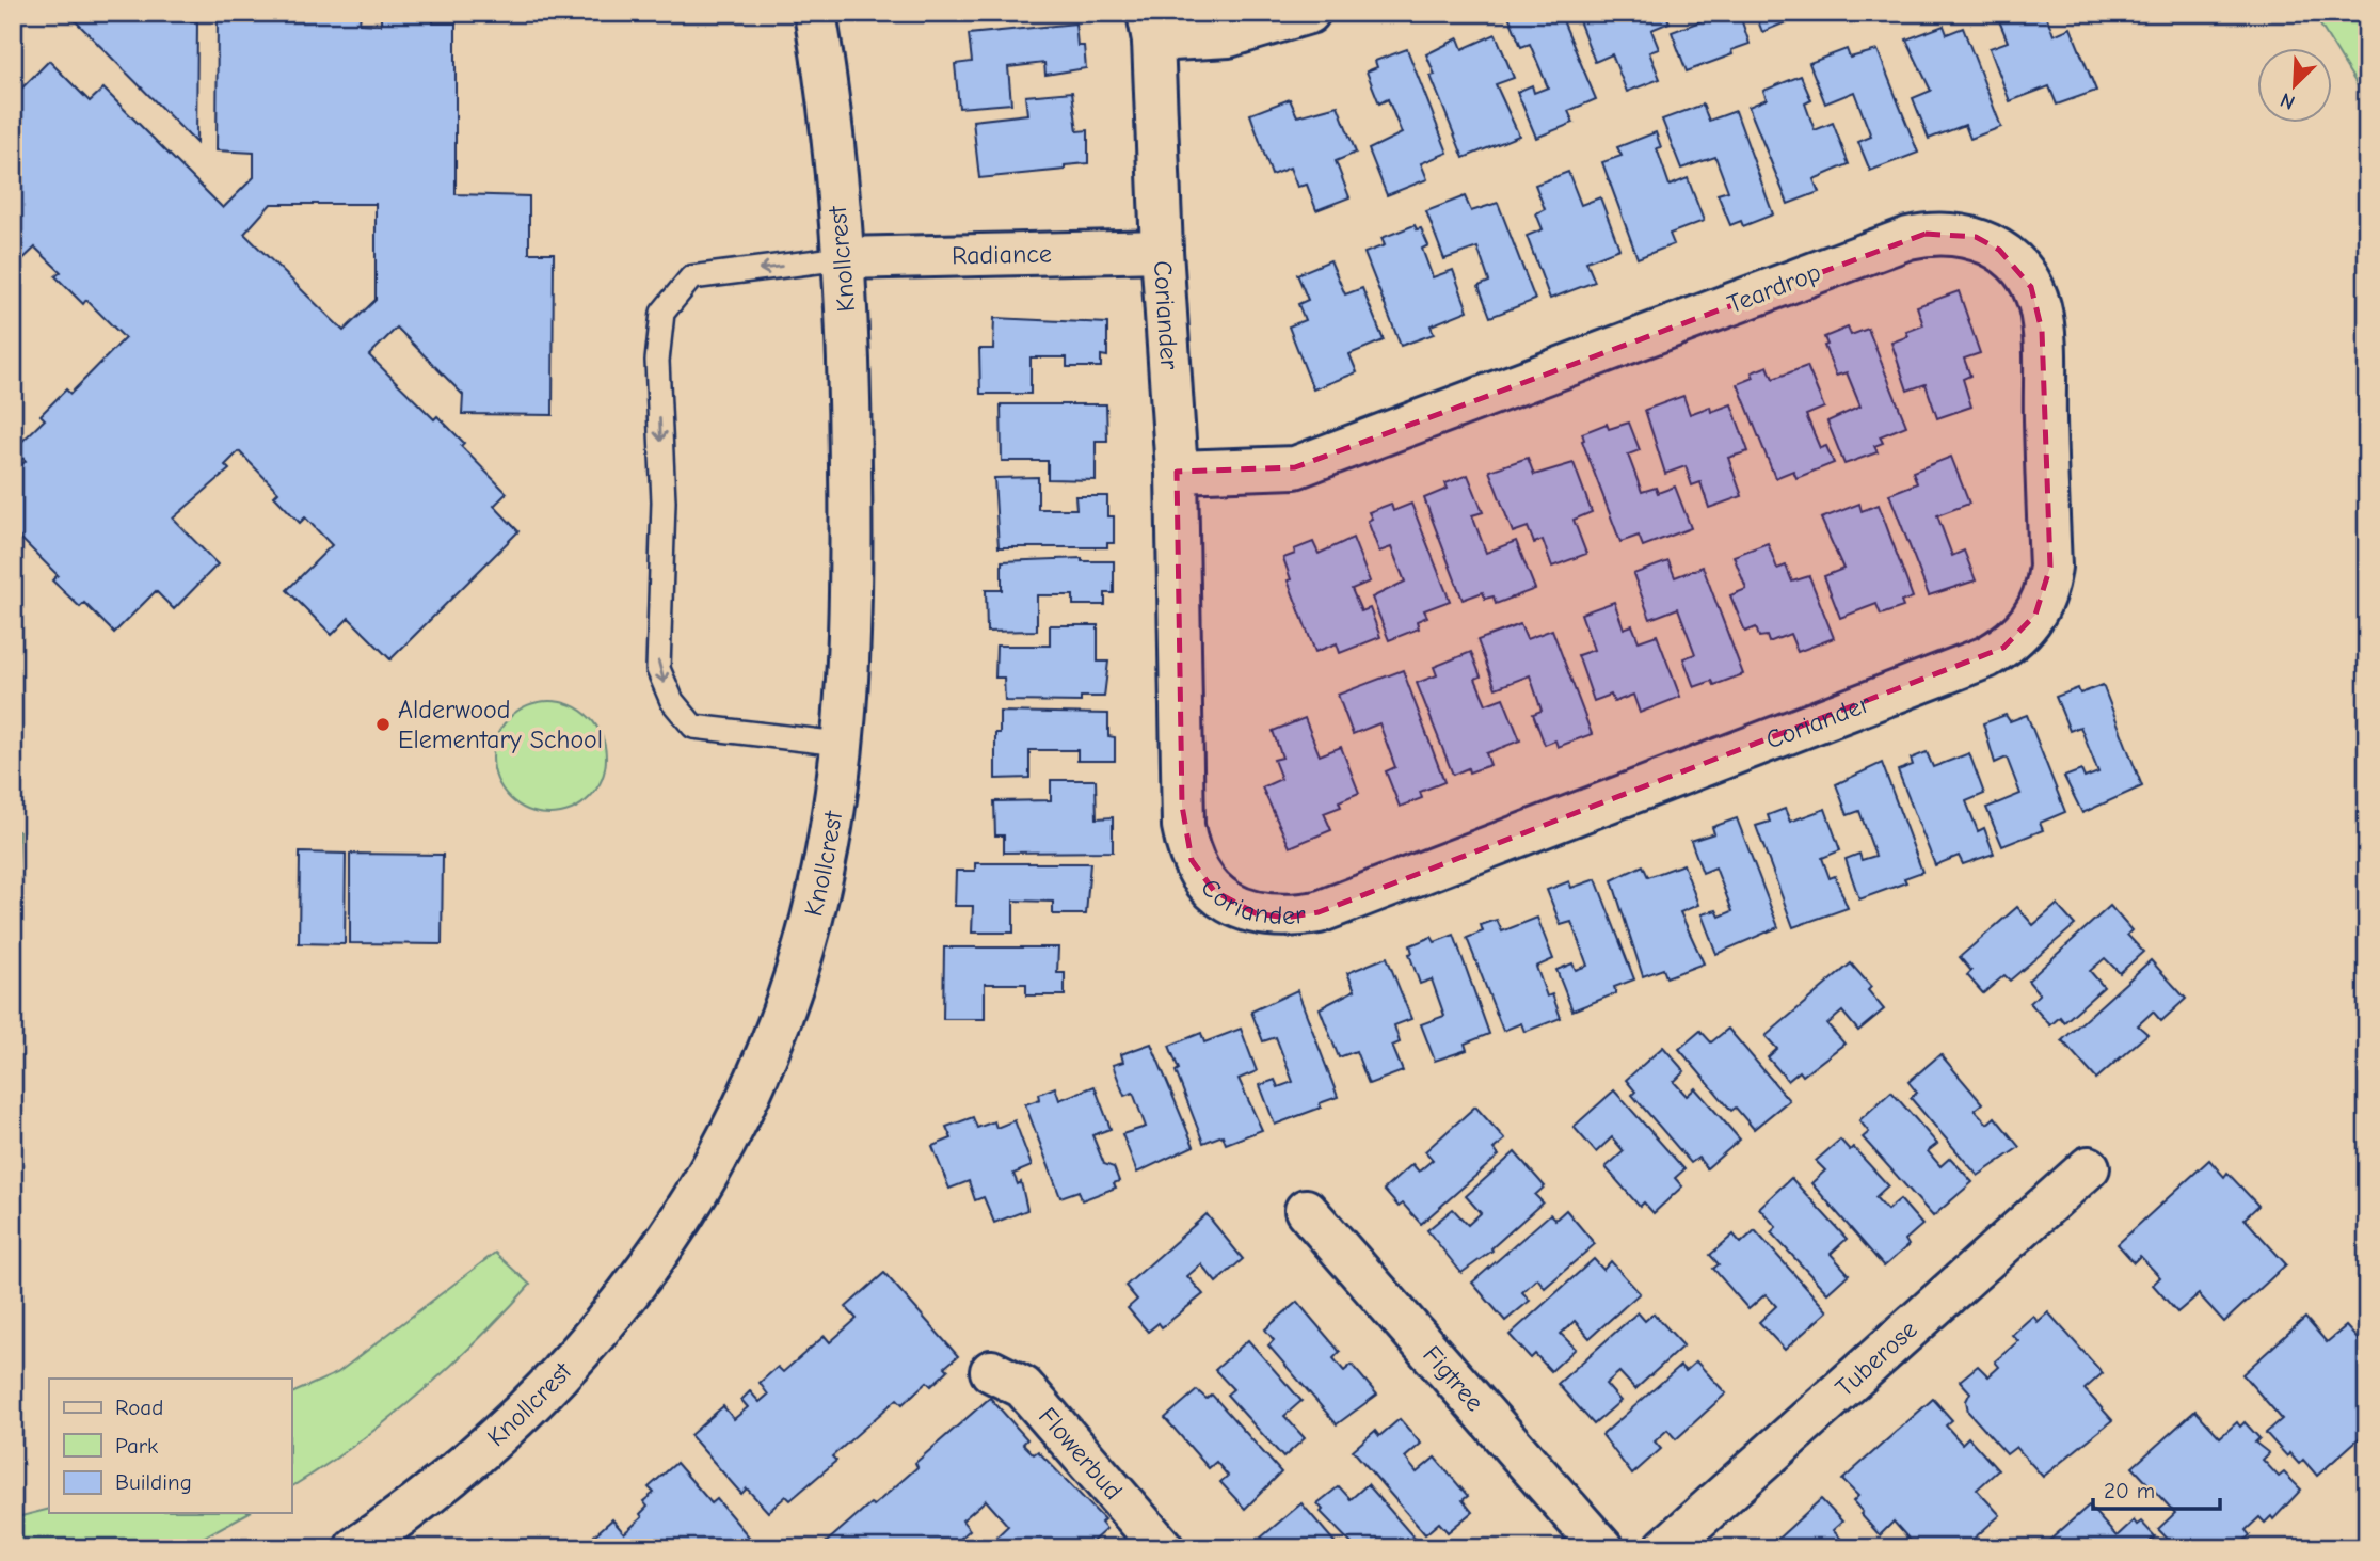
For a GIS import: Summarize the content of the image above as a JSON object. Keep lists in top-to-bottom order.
{
  "streets": {
    "street": [
      "Radiance",
      "Knollcrest",
      "Teardrop",
      "Coriander",
      "Tuberose",
      "Figtree",
      "Flowerbud"
    ]
  },
  "crossings": [
    ["Radiance", "Knollcrest"],
    ["Radiance", "Coriander"],
    ["Teardrop", "Coriander"]
  ],
  "places": ["Alderwood Elementary School"],
  "legend": ["Road", "Park", "Building"],
  "scale_bar": "20 m",
  "north": "bottom left"
}
